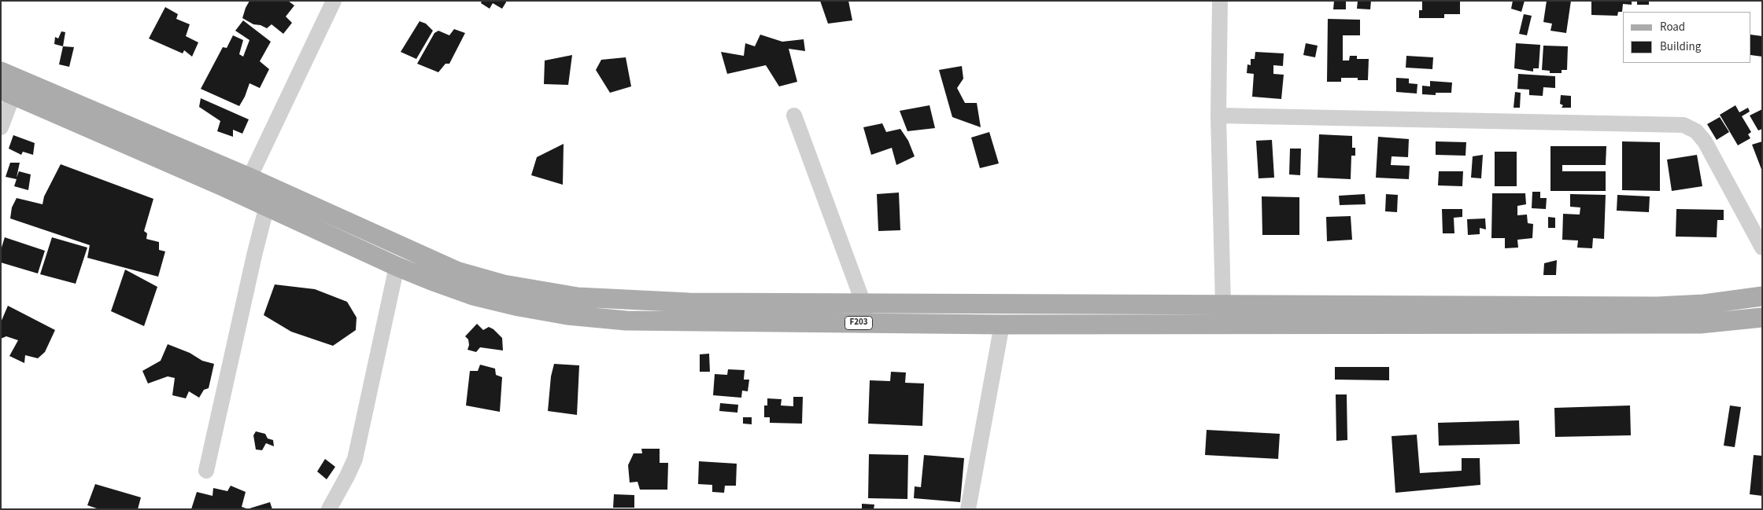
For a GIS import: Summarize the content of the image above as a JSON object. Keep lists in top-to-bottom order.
{
  "streets": {
    "main road": ["F203"]
  },
  "legend": ["Road", "Building"]
}
